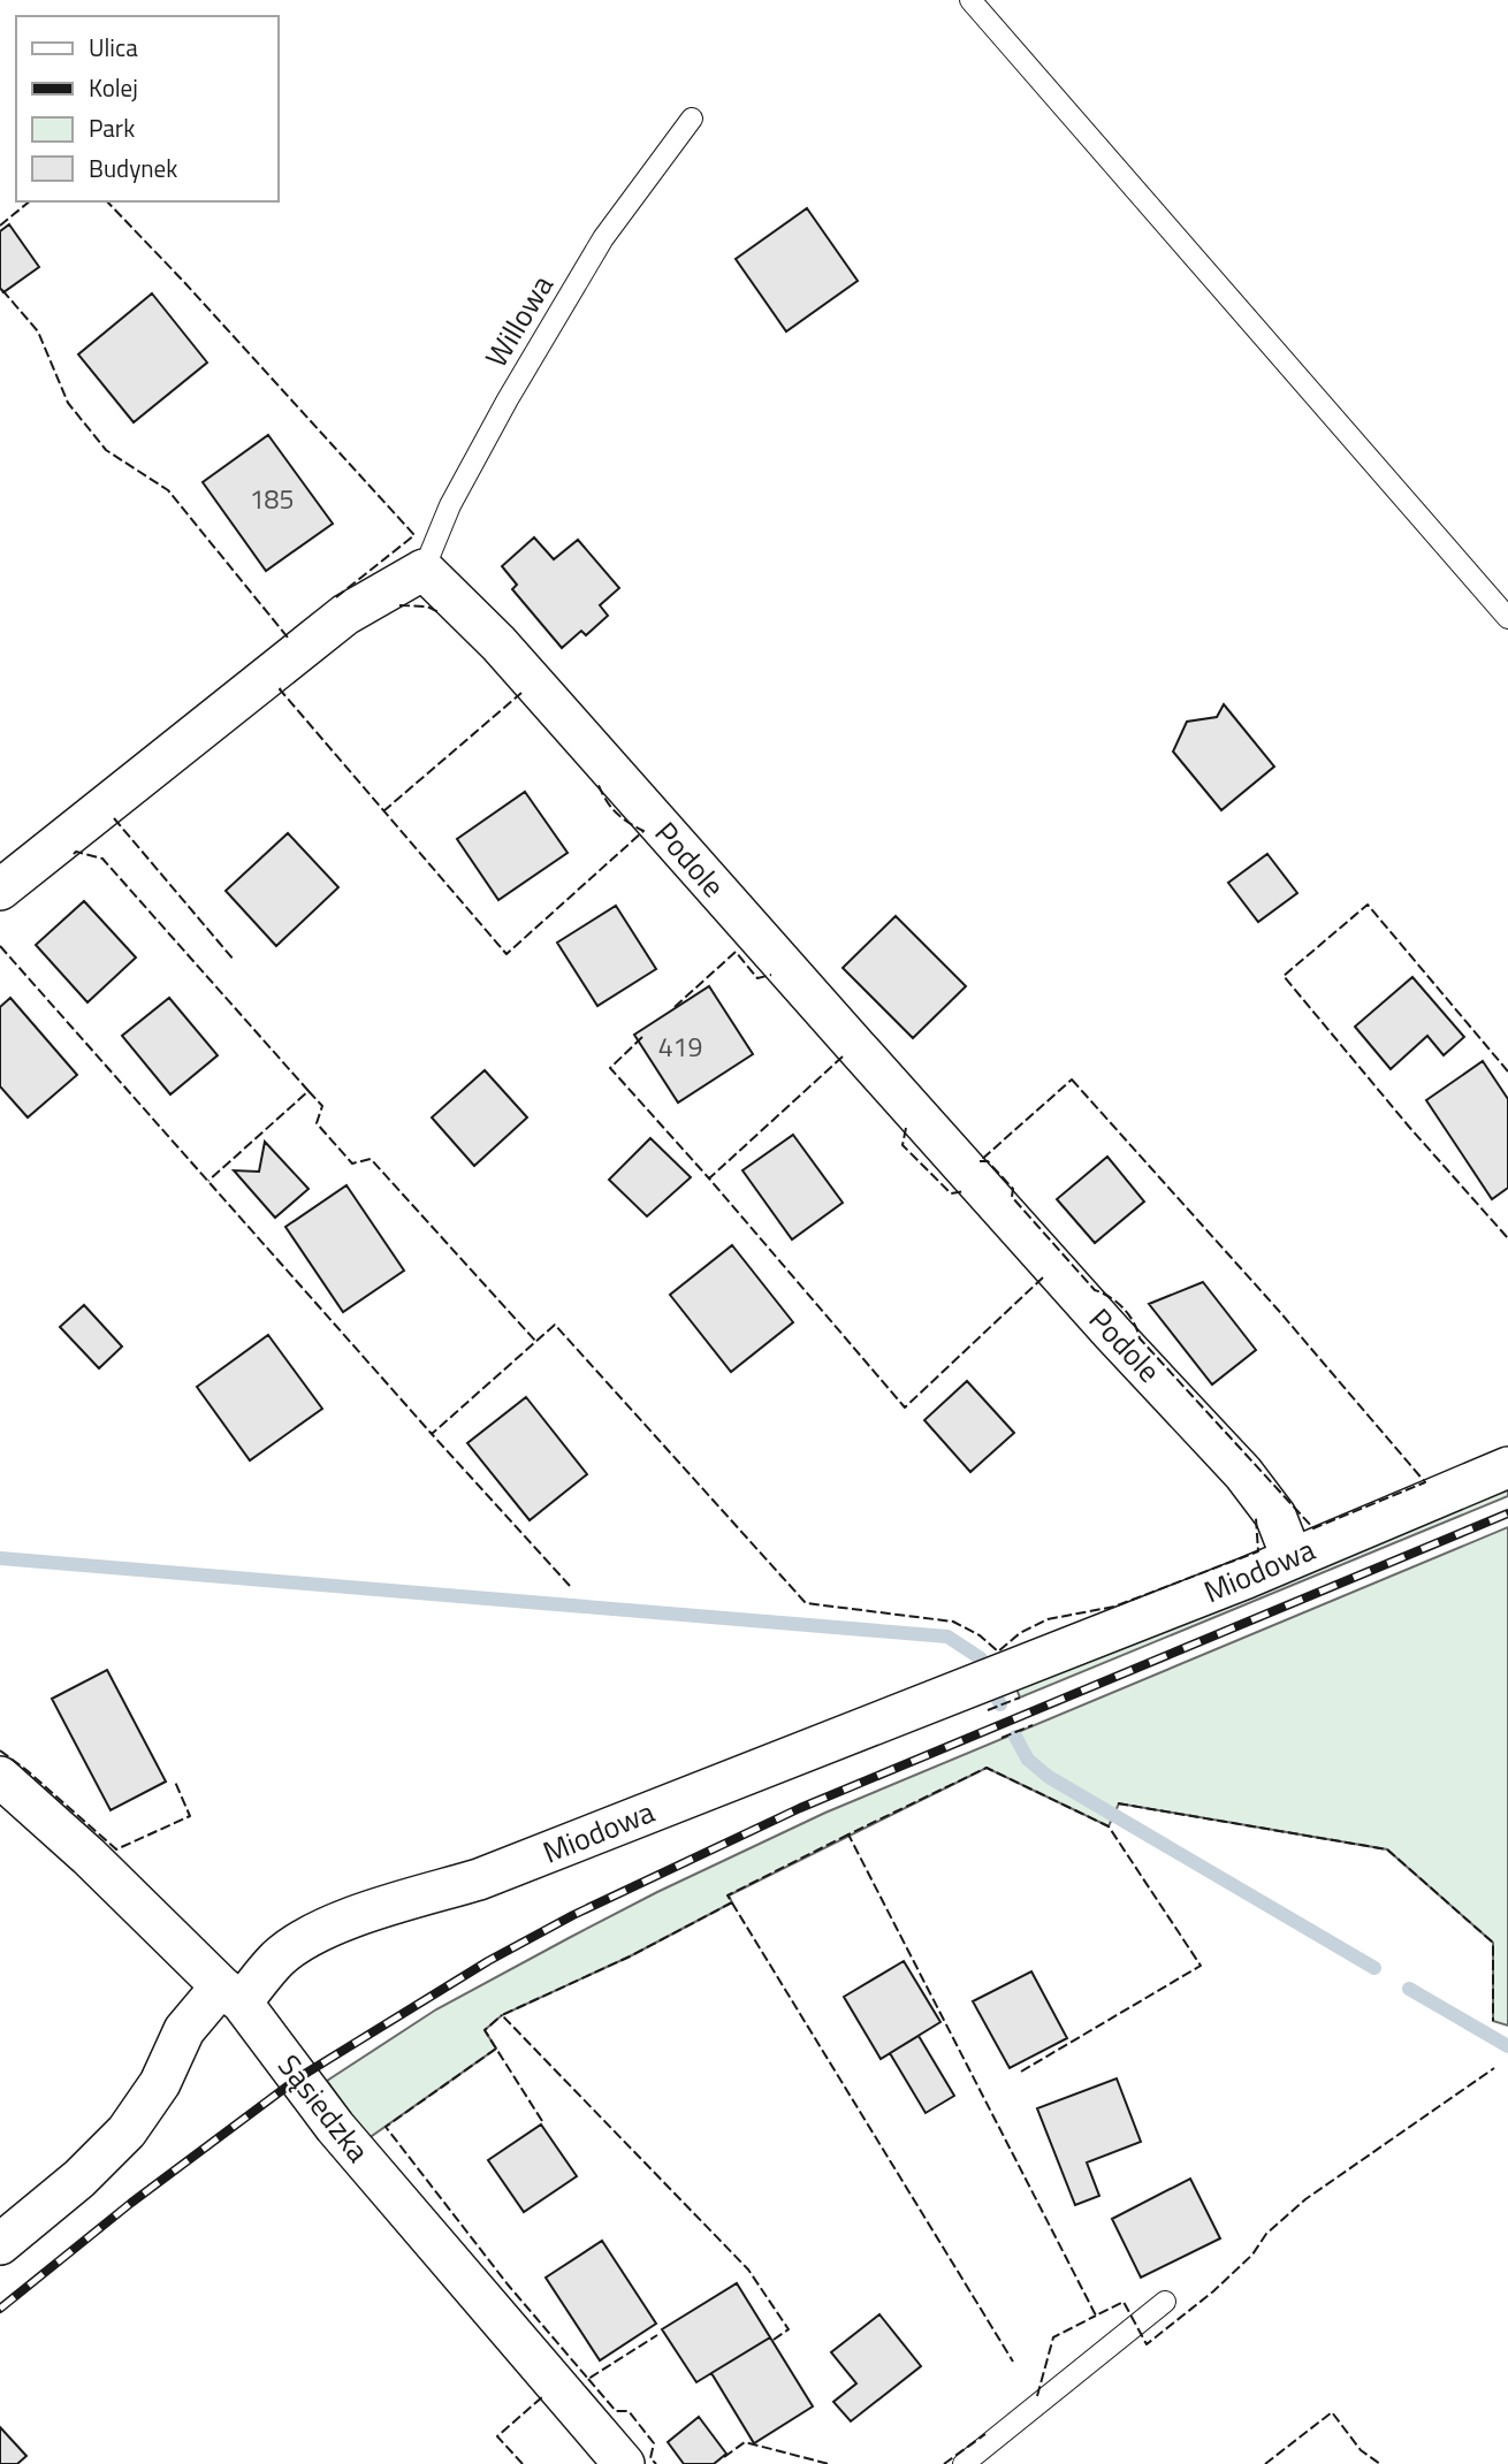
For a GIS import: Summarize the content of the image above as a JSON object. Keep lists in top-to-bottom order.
{
  "streets": {
    "street": ["Podole", "Miodowa", "Sąsiedzka"],
    "lane": ["Willowa"]
  },
  "crossings": [
    ["Willowa", "Podole"],
    ["Podole", "Miodowa"],
    ["Miodowa", "Sąsiedzka"]
  ],
  "house_numbers": ["185", "419"],
  "legend": [
    "Ulica",
    "Kolej",
    "Park",
    "Budynek"
  ]
}
